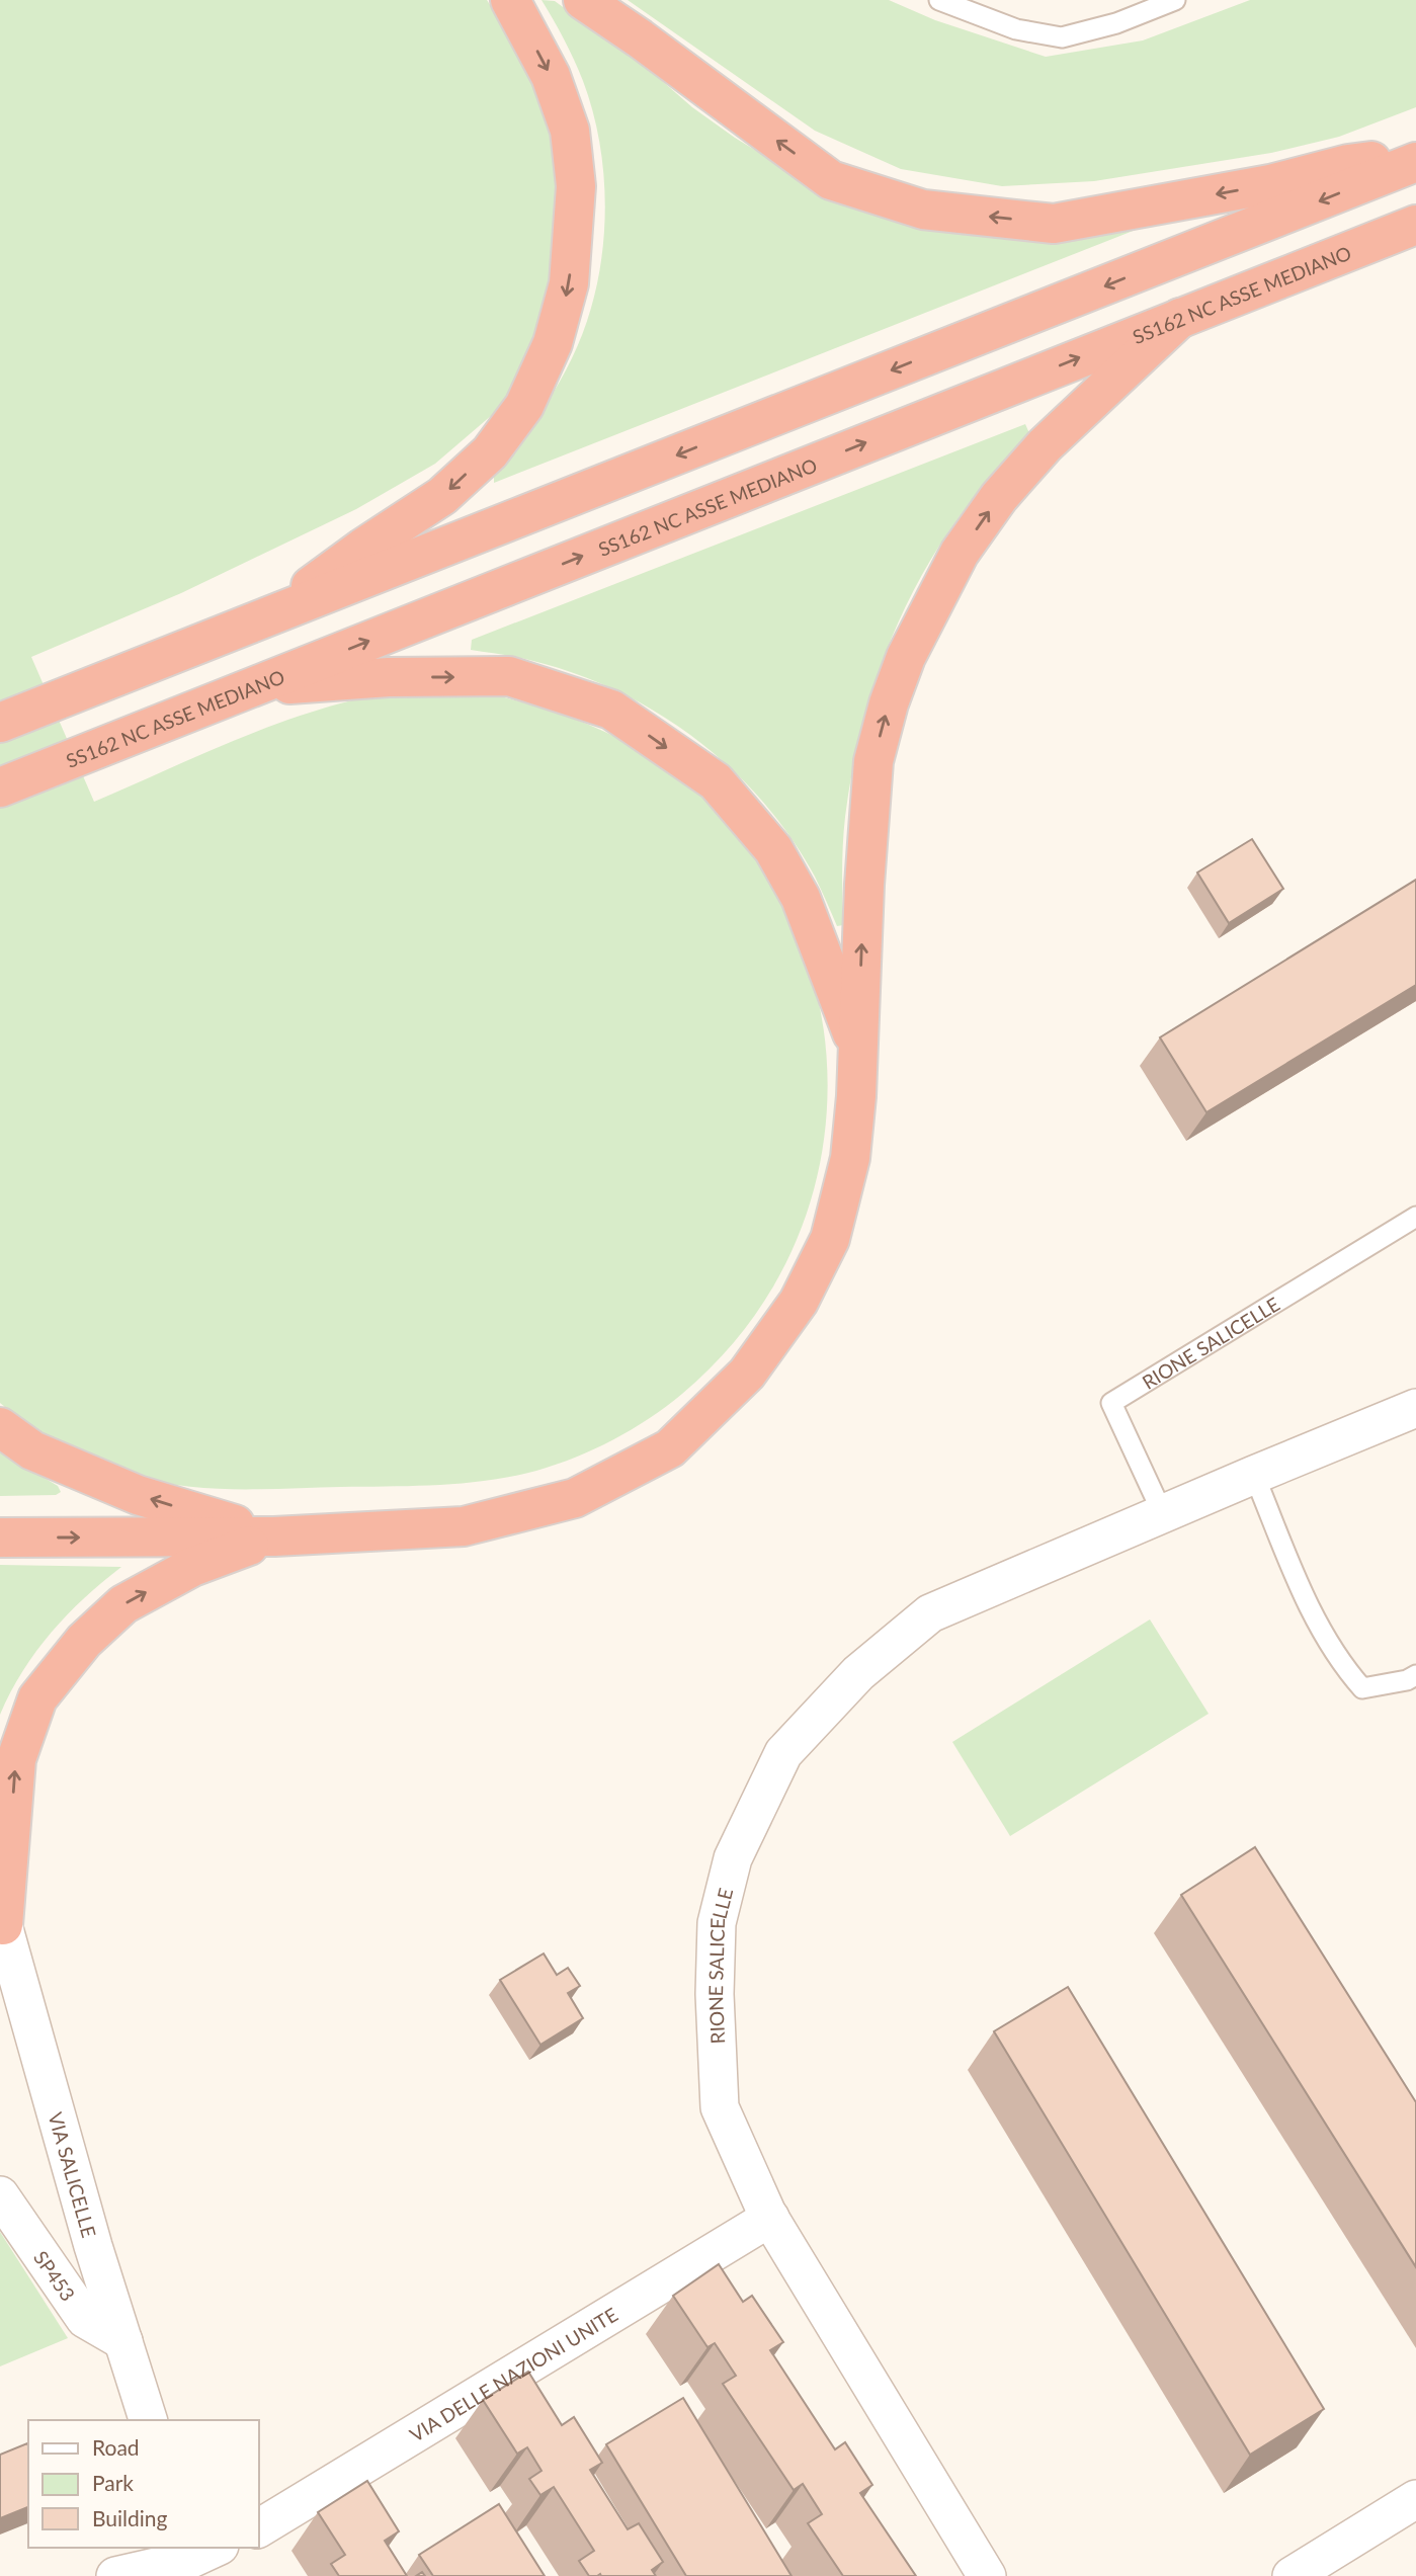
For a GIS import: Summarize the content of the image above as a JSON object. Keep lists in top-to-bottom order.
{
  "streets": {
    "highway": ["SS162 NC ASSE MEDIANO"],
    "street": [
      "RIONE SALICELLE",
      "VIA SALICELLE",
      "SP453",
      "VIA DELLE NAZIONI UNITE"
    ]
  },
  "crossings": [
    ["RIONE SALICELLE", "VIA DELLE NAZIONI UNITE"],
    ["VIA SALICELLE", "SP453"]
  ],
  "legend": ["Road", "Park", "Building"]
}
